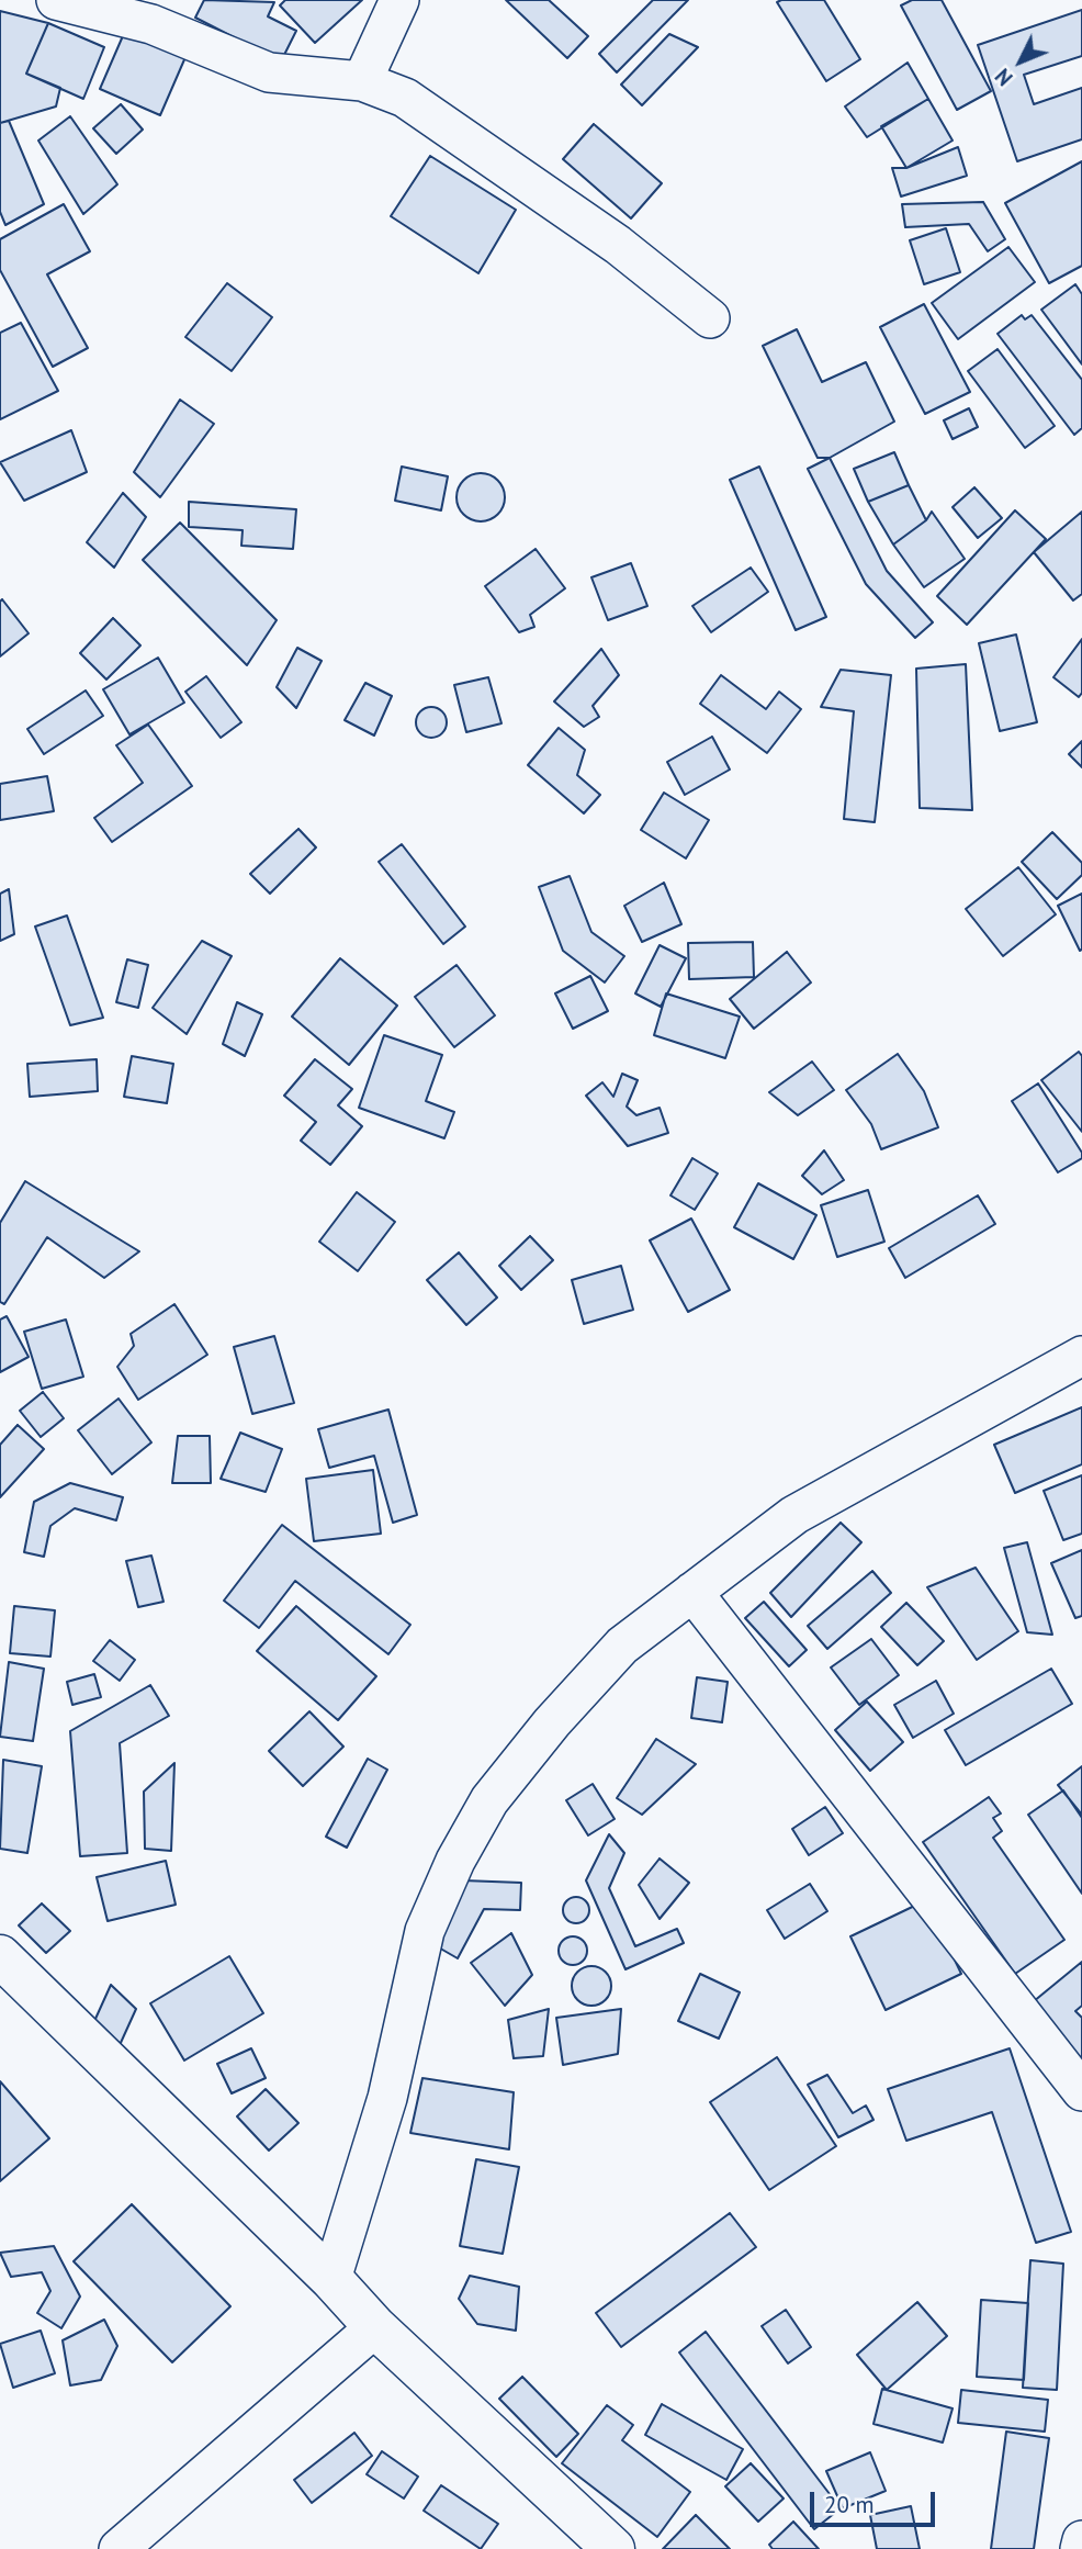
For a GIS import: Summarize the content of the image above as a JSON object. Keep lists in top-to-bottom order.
{
  "scale_bar": "20 m",
  "north": "bottom left"
}
